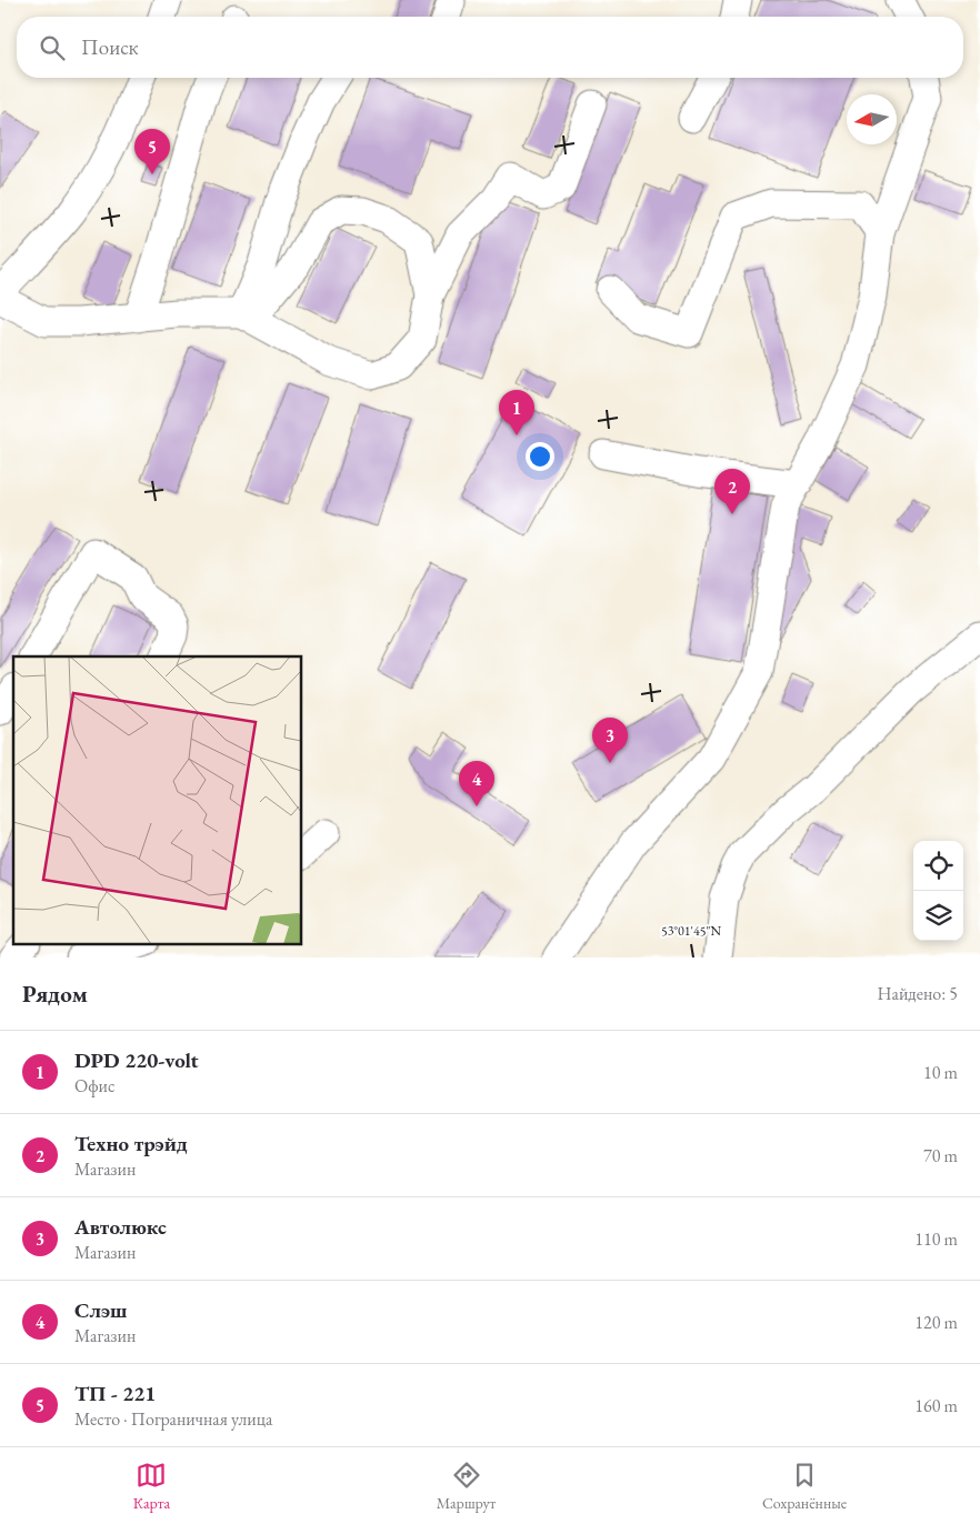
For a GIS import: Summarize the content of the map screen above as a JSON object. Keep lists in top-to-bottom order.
{
  "north": "left",
  "page": {
    "search": "Поиск",
    "pins": [
      "5",
      "1",
      "2",
      "3",
      "4"
    ],
    "heading": ["Рядом", "Найдено: 5"],
    "list": [
      {
        "mark": "1",
        "name": "DPD 220-volt",
        "note": "Офис",
        "value": "10 m"
      },
      {
        "mark": "2",
        "name": "Техно трэйд",
        "note": "Магазин",
        "value": "70 m"
      },
      {
        "mark": "3",
        "name": "Автолюкс",
        "note": "Магазин",
        "value": "110 m"
      },
      {
        "mark": "4",
        "name": "Слэш",
        "note": "Магазин",
        "value": "120 m"
      },
      {
        "mark": "5",
        "name": "ТП - 221",
        "note": "Место · Пограничная улица",
        "value": "160 m"
      }
    ],
    "nav": ["Карта", "Маршрут", "Сохранённые"]
  },
  "coordinates": ["53°01'45\"N"]
}
